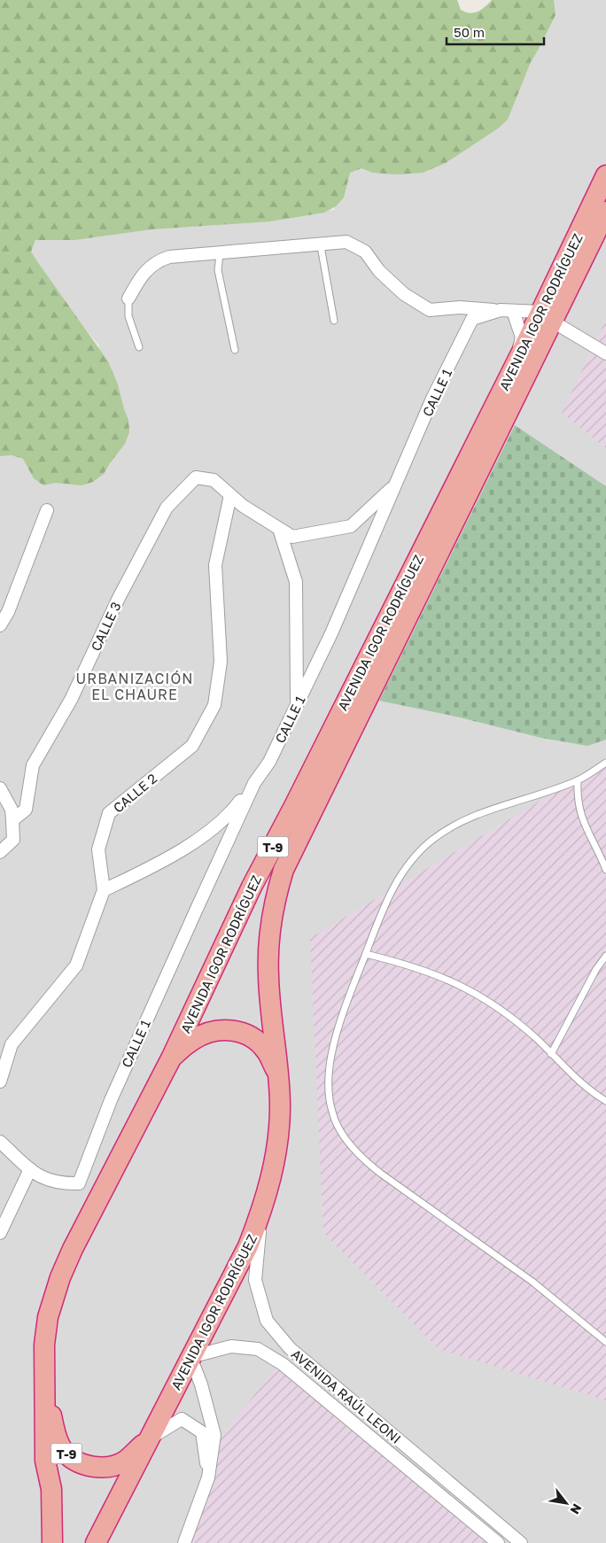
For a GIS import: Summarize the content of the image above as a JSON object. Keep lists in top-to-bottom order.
{
  "streets": {
    "highway": ["AVENIDA IGOR RODRÍGUEZ", "T-9"],
    "street": [
      "CALLE 1",
      "CALLE 3",
      "CALLE 2",
      "AVENIDA RAÚL LEONI"
    ]
  },
  "crossings": [
    ["AVENIDA IGOR RODRÍGUEZ", "CALLE 1"],
    ["AVENIDA IGOR RODRÍGUEZ", "T-9"],
    ["AVENIDA IGOR RODRÍGUEZ", "AVENIDA RAÚL LEONI"],
    ["CALLE 3", "CALLE 2"]
  ],
  "districts": ["URBANIZACIÓN EL CHAURE"],
  "scale_bar": "50 m",
  "north": "bottom right"
}
